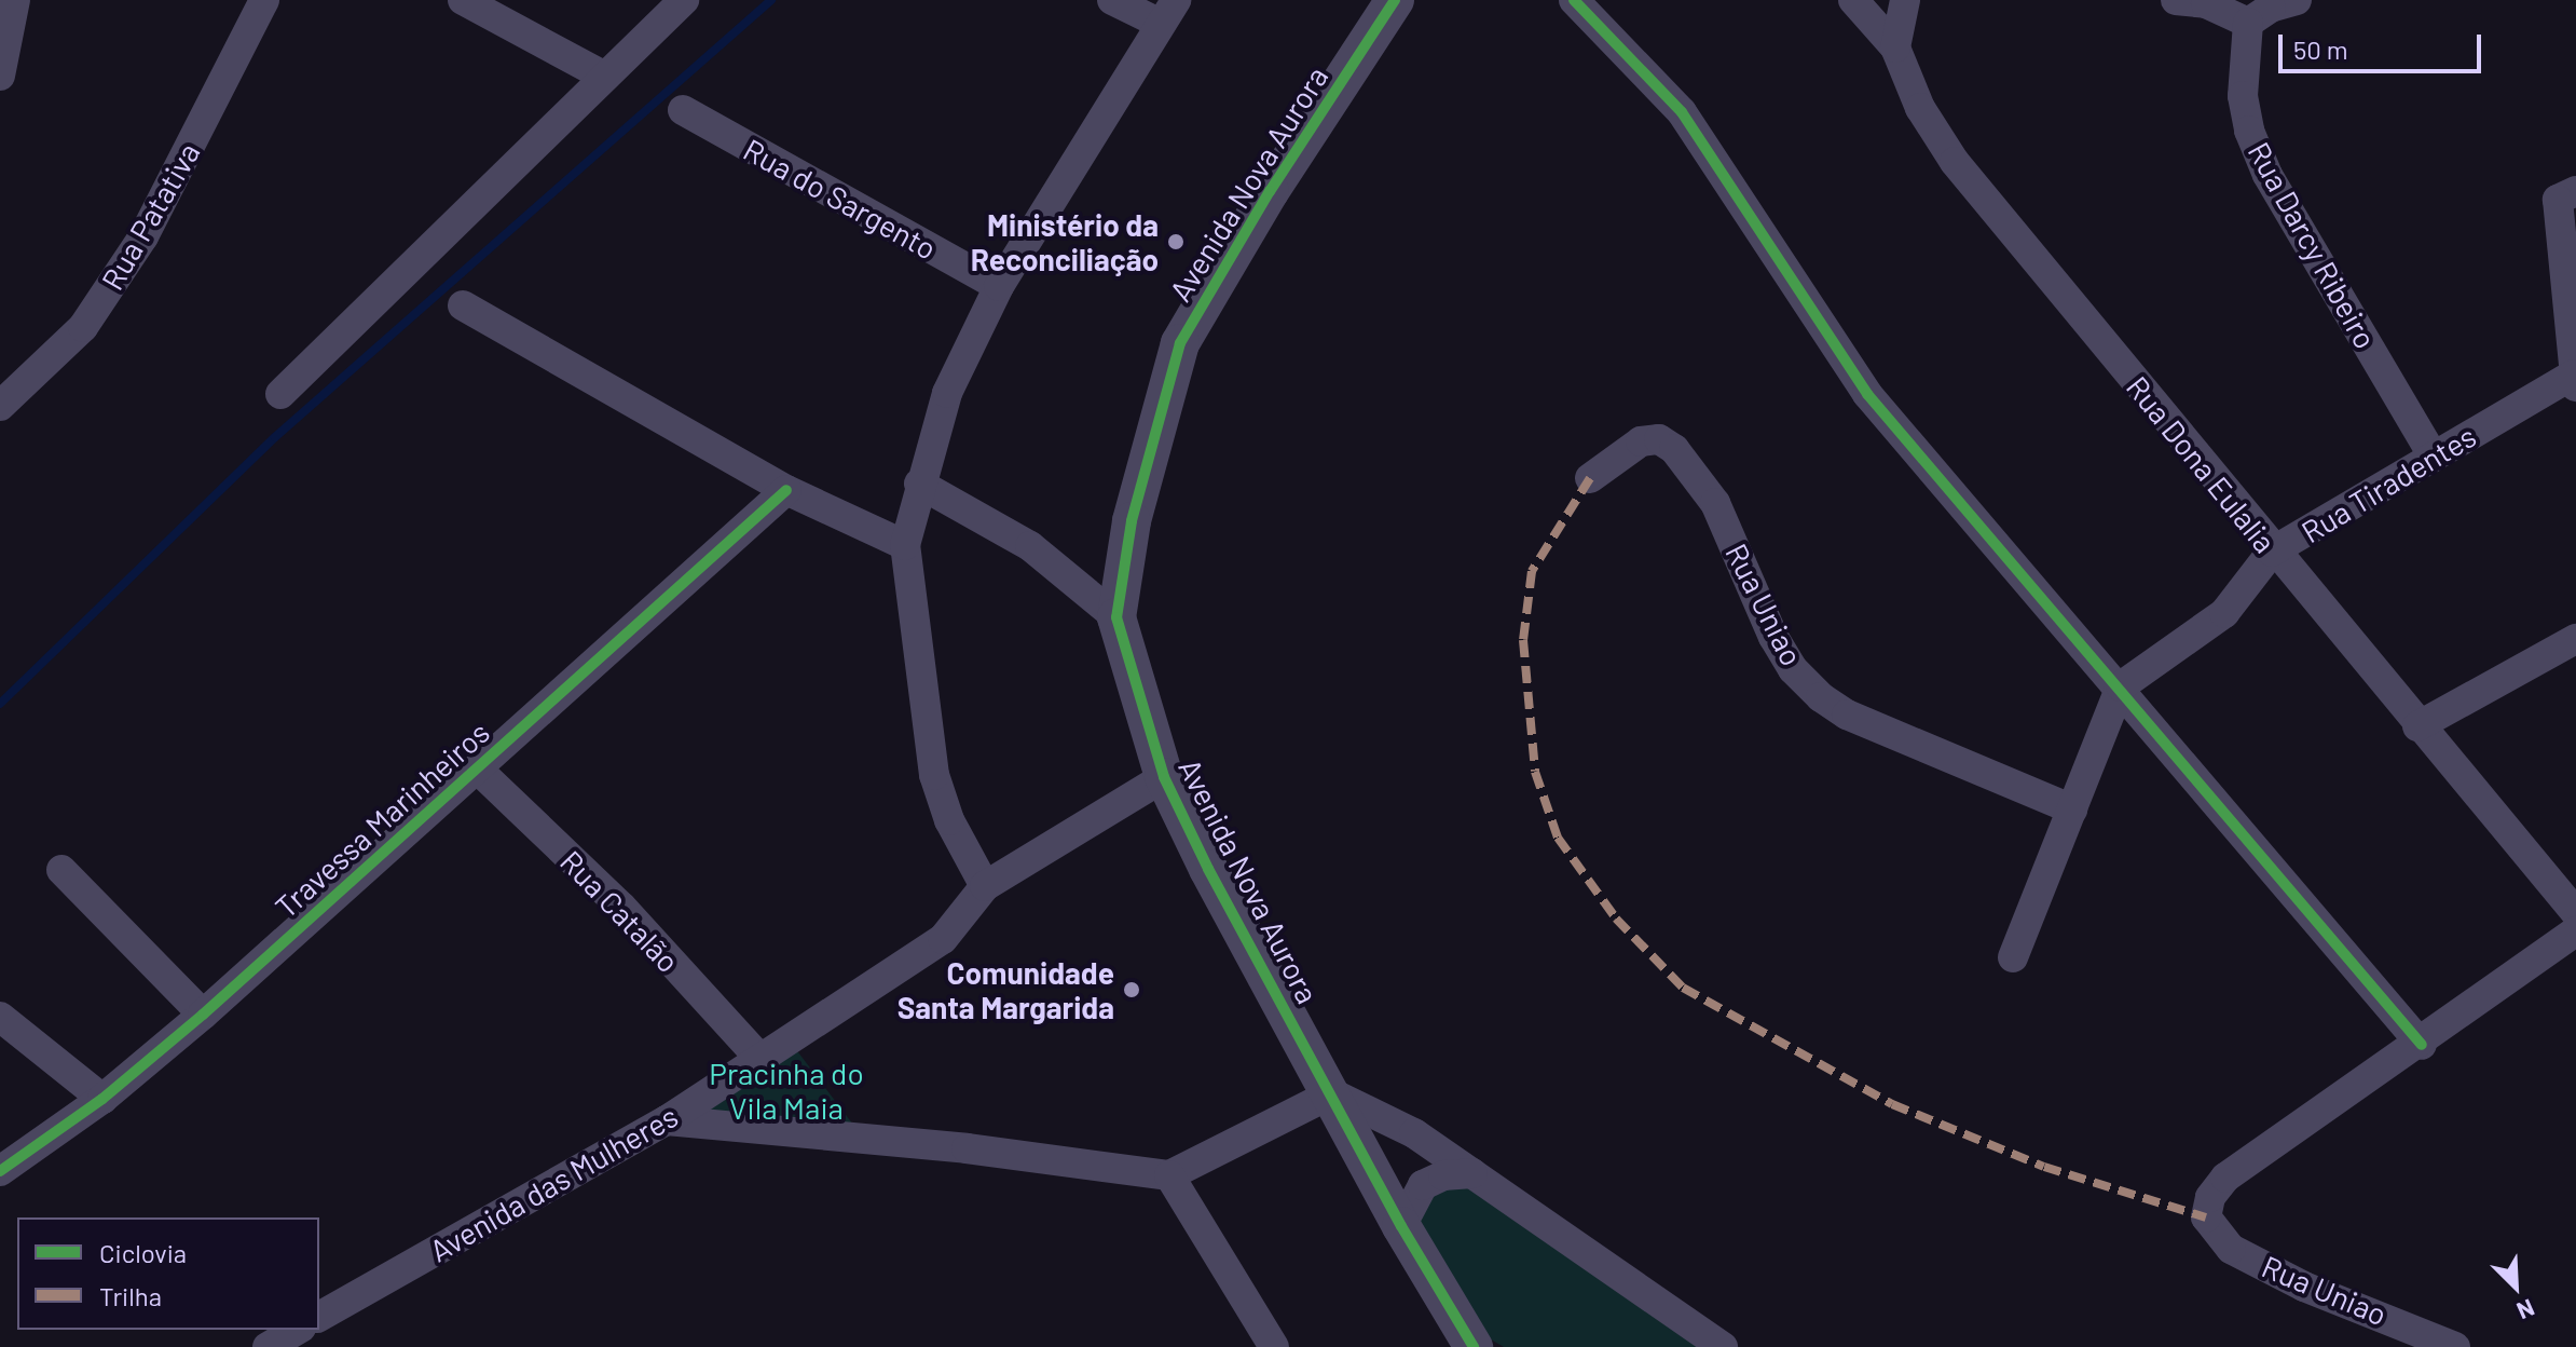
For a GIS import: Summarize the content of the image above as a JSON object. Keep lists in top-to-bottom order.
{
  "streets": {
    "street": [
      "Avenida Nova Aurora",
      "Rua do Sargento",
      "Rua Patativa",
      "Rua Darcy Ribeiro",
      "Rua Dona Eulalia",
      "Rua Tiradentes",
      "Rua Uniao",
      "Travessa Marinheiros",
      "Rua Catalão",
      "Avenida das Mulheres"
    ]
  },
  "crossings": [
    ["Avenida Nova Aurora", "Avenida das Mulheres"],
    ["Rua Darcy Ribeiro", "Rua Tiradentes"],
    ["Rua Dona Eulalia", "Rua Tiradentes"],
    ["Travessa Marinheiros", "Rua Catalão"],
    ["Rua Catalão", "Avenida das Mulheres"]
  ],
  "parks": ["Pracinha do Vila Maia"],
  "places": ["Ministério da Reconciliação", "Comunidade Santa Margarida"],
  "legend": ["Ciclovia", "Trilha"],
  "scale_bar": "50 m",
  "north": "bottom right"
}
